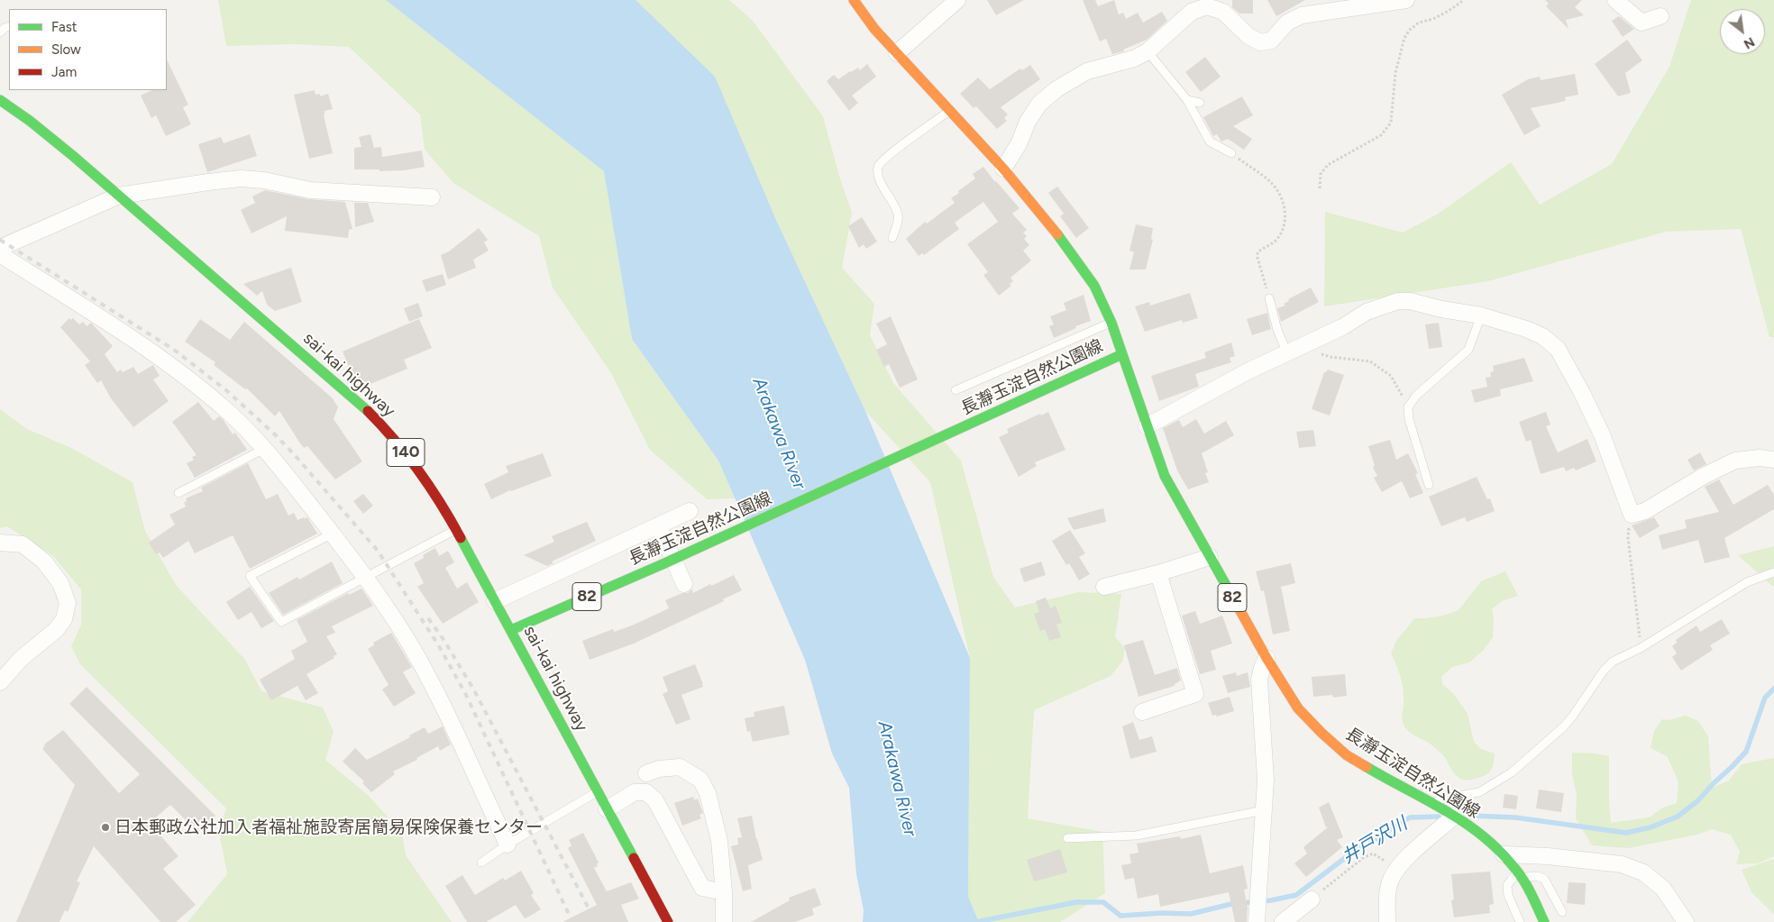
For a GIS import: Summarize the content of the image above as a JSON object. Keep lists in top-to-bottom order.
{
  "streets": {
    "main road": [
      "sai-kai highway",
      "長瀞玉淀自然公園線",
      "140",
      "82"
    ]
  },
  "crossings": [
    ["sai-kai highway", "長瀞玉淀自然公園線"]
  ],
  "water": ["Arakawa River", "井戸沢川"],
  "places": ["日本郵政公社加入者福祉施設寄居簡易保険保養センター"],
  "legend": ["Fast", "Slow", "Jam"],
  "north": "bottom right"
}
